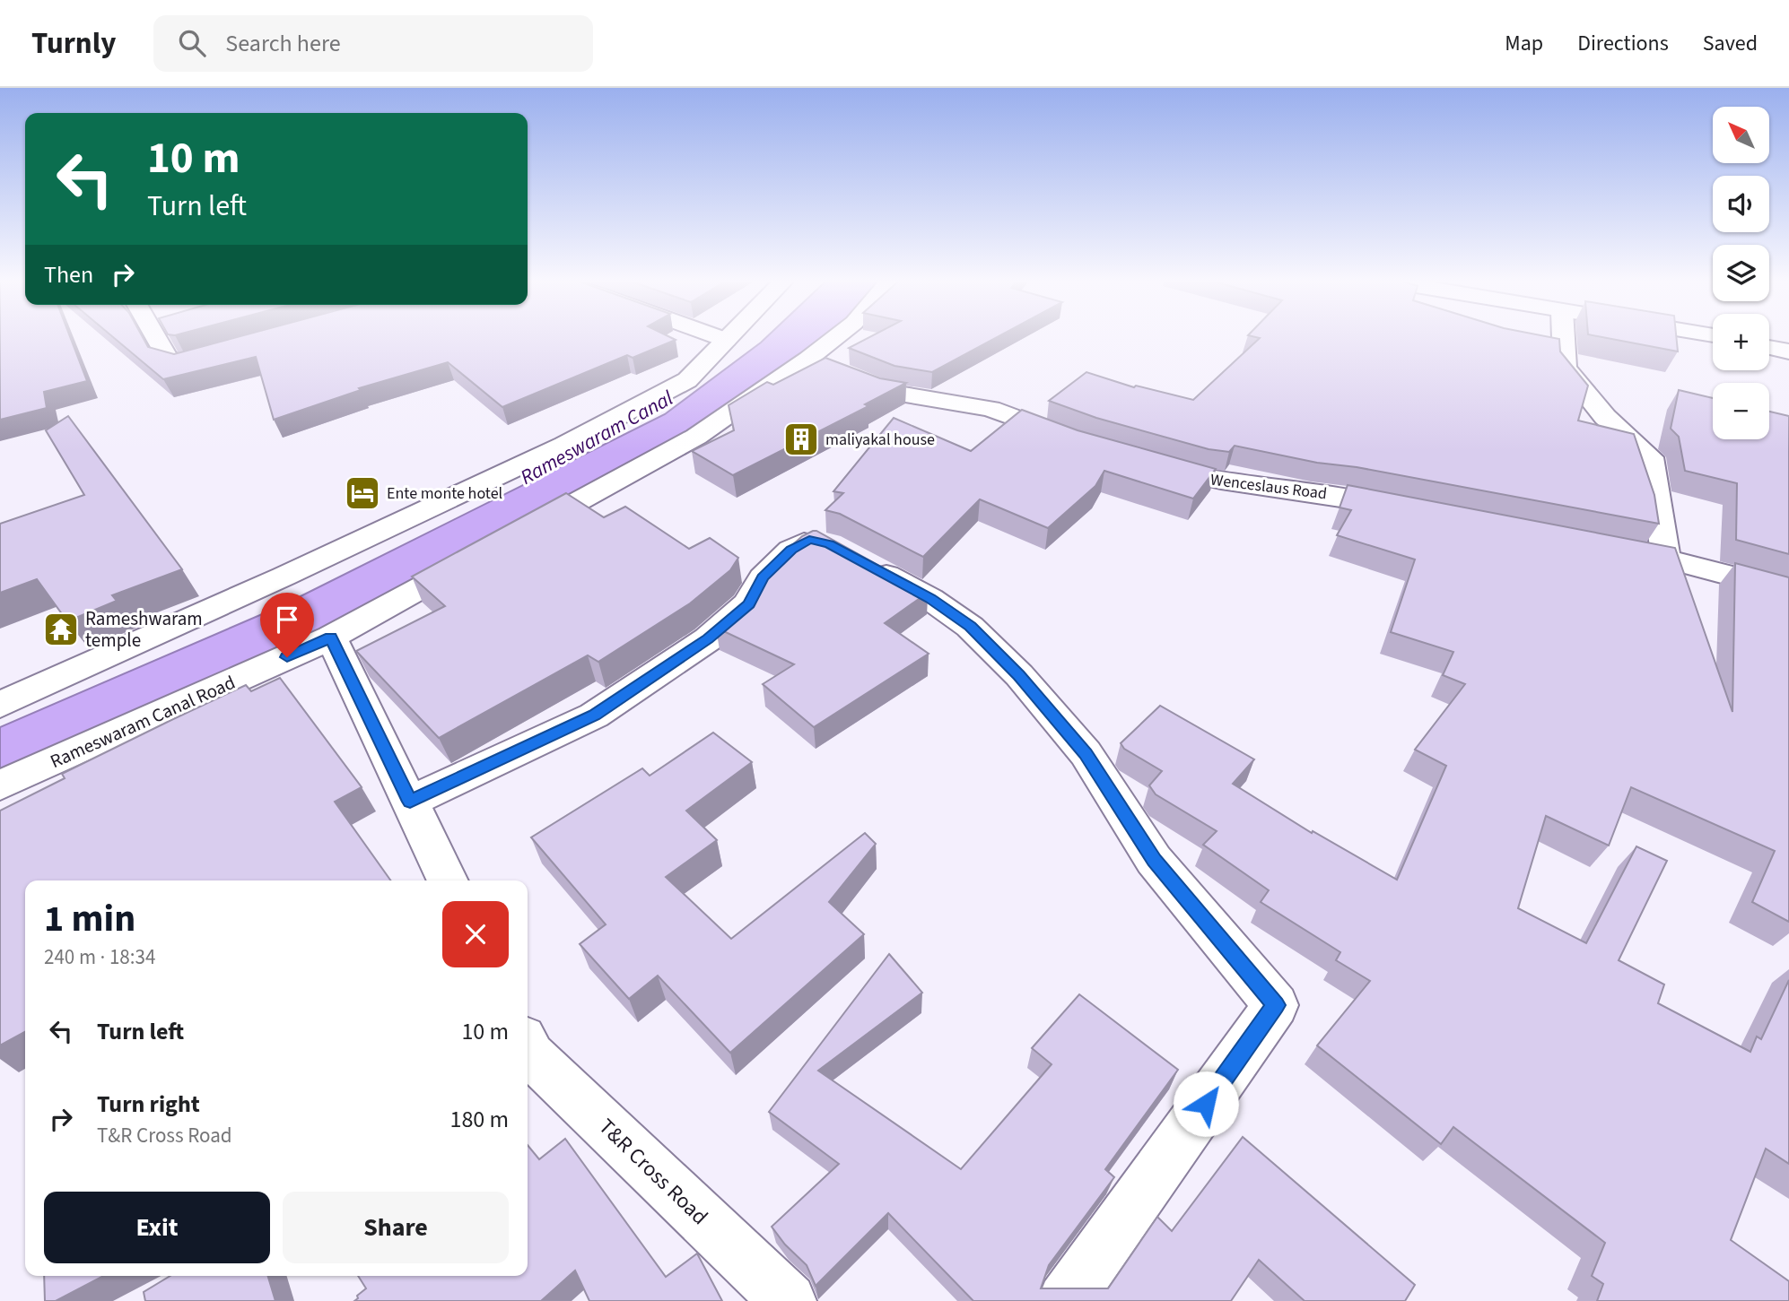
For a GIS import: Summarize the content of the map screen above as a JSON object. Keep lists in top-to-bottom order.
{
  "streets": {
    "street": ["Wenceslaus Road", "Rameswaram Canal Road", "T&R Cross Road"]
  },
  "water": ["Rameswaram Canal"],
  "places": {
    "building": ["maliyakal house"],
    "hotel": ["Ente monte hotel"],
    "temple": ["Rameshwaram temple"]
  },
  "north": "top left",
  "page": {
    "header": "Turnly",
    "search": "Search here",
    "nav": ["Map", "Directions", "Saved"],
    "map_buttons": ["+", "−"],
    "turn": ["10 m", "Turn left"],
    "then": "Then",
    "heading": ["1 min", "240 m · 18:34"],
    "list": [
      {
        "name": "Turn left",
        "value": "10 m"
      },
      {
        "name": "Turn right",
        "note": "T&R Cross Road",
        "value": "180 m"
      }
    ],
    "buttons": ["Exit", "Share"]
  }
}
